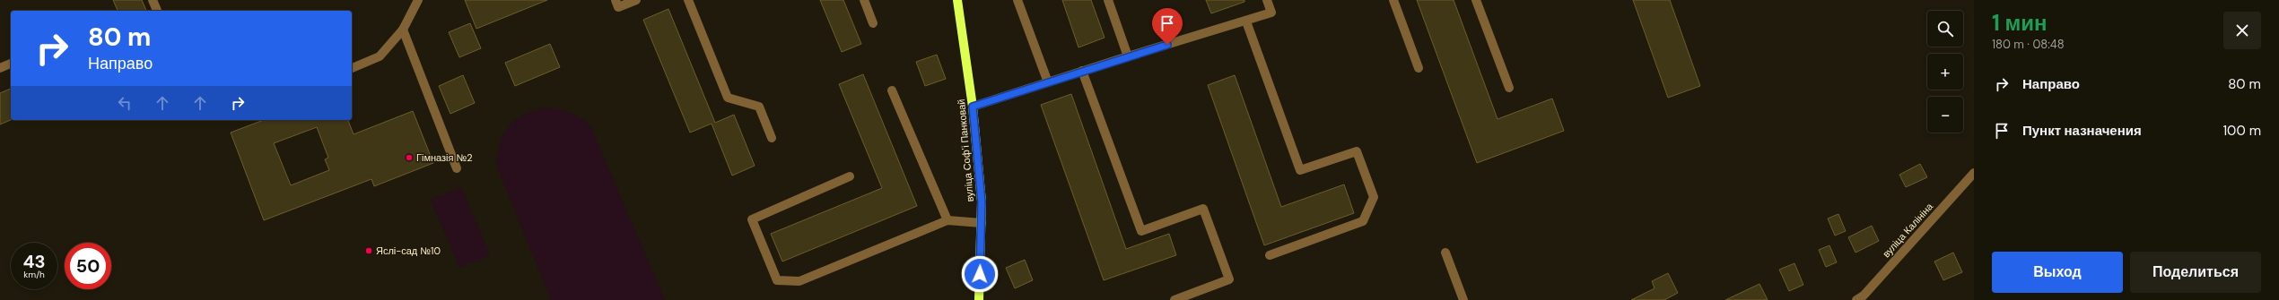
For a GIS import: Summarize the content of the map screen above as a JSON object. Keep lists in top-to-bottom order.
{
  "streets": {
    "main road": ["вуліца Софʼі Панковай"],
    "street": ["вуліца Калініна"]
  },
  "places": ["Гімназія №2", "Яслі-сад №10"],
  "page": {
    "heading": ["1 мин", "180 m · 08:48"],
    "map_buttons": ["+", "−"],
    "turn": ["80 m", "Направо"],
    "list": [
      {
        "name": "Направо",
        "value": "80 m"
      },
      {
        "name": "Пункт назначения",
        "value": "100 m"
      }
    ],
    "speed": "43 km/h",
    "limit": "50",
    "buttons": ["Выход", "Поделиться"]
  }
}
